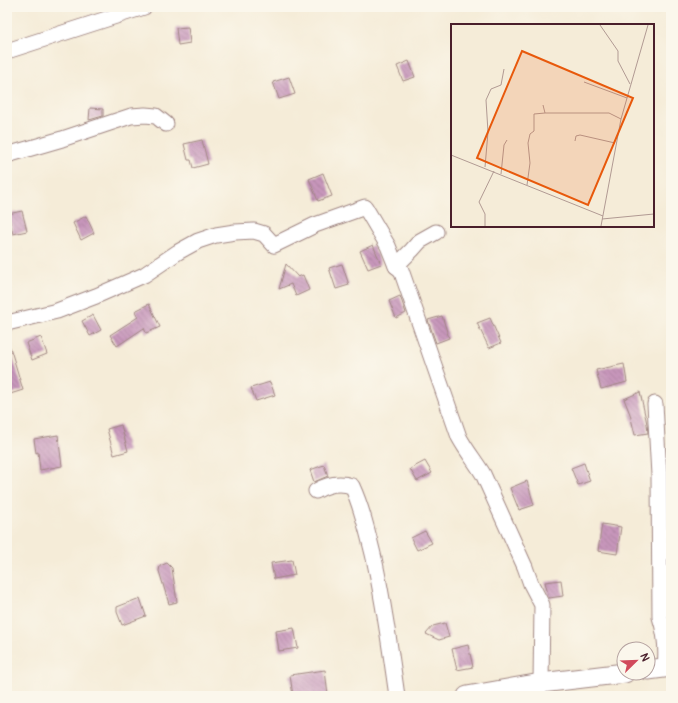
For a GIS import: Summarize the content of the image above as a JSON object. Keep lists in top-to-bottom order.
{
  "north": "top right"
}
